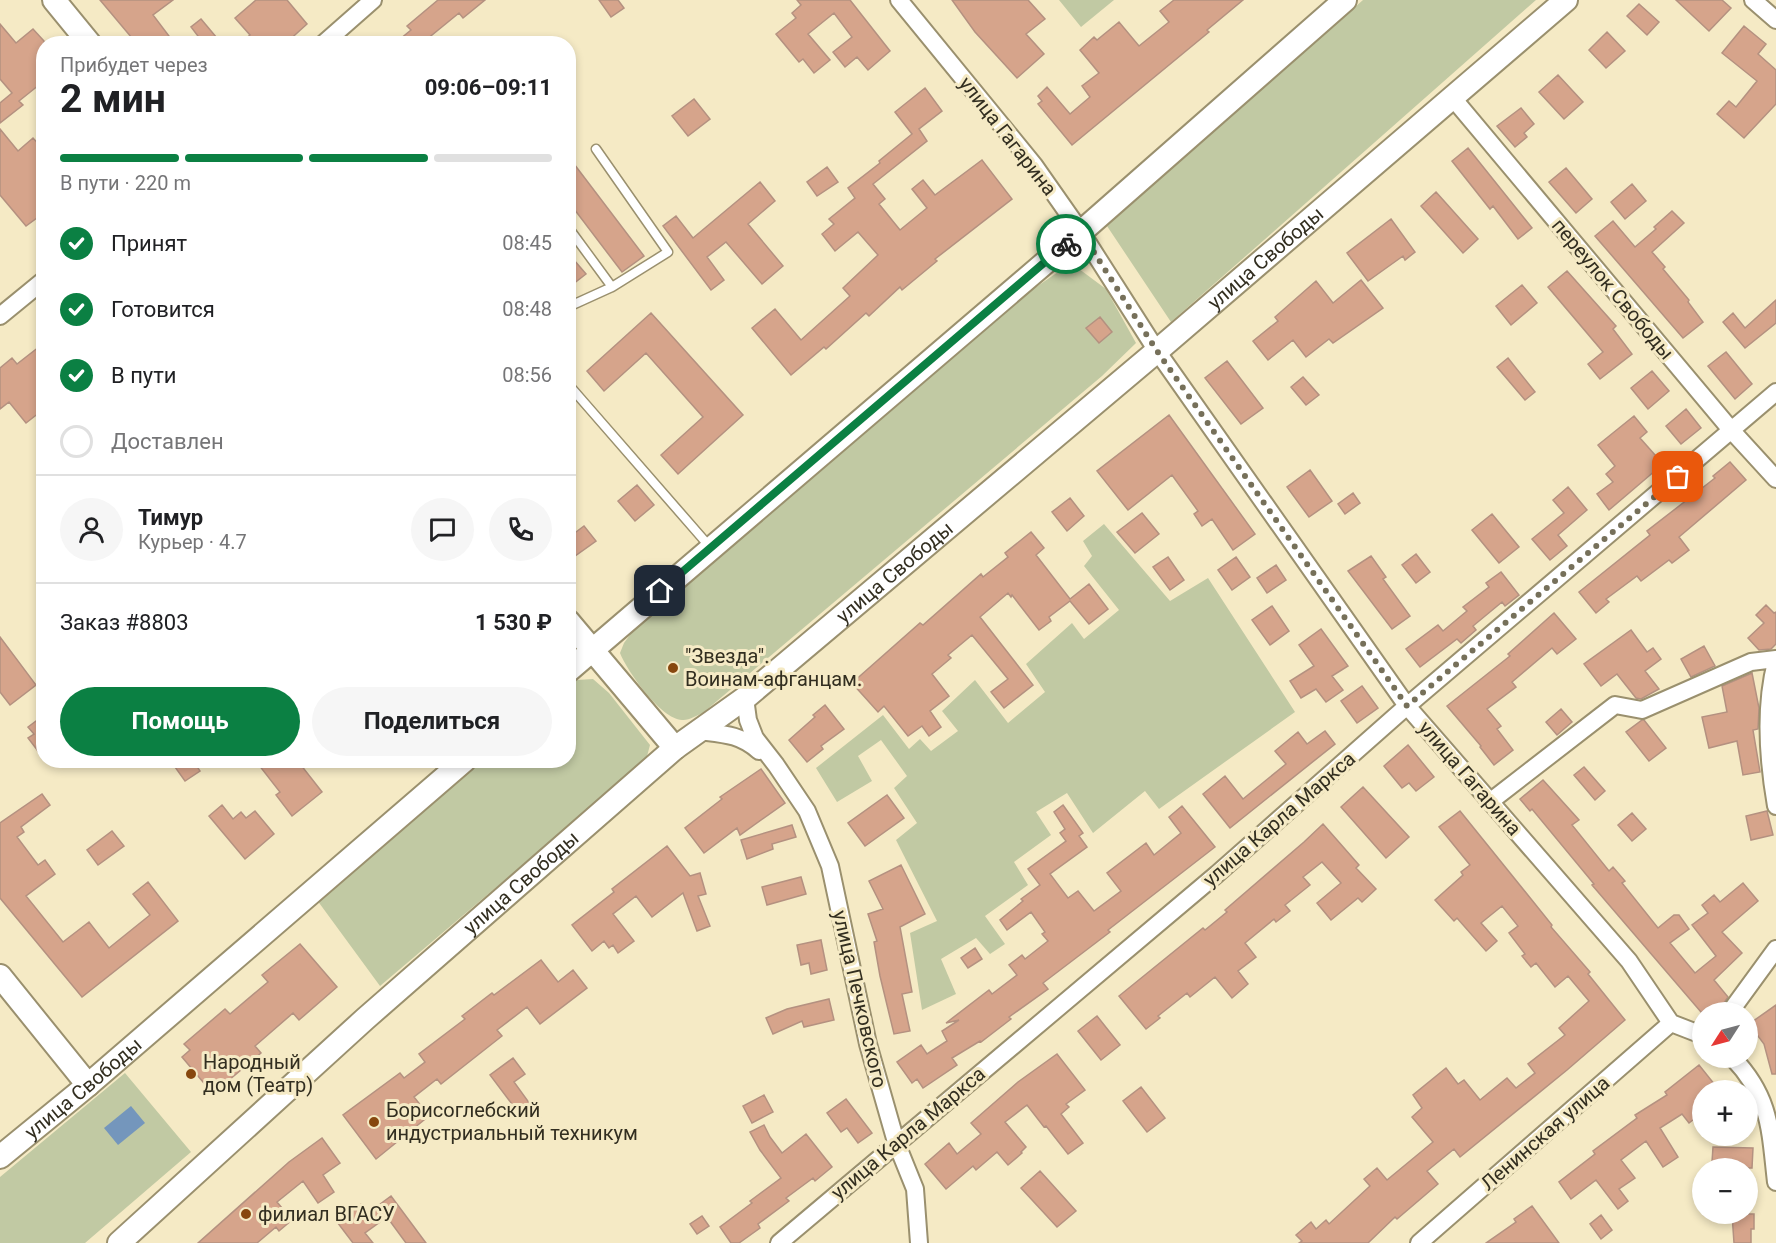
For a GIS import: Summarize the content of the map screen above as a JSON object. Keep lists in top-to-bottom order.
{
  "streets": {
    "main road": ["улица Свободы"],
    "street": [
      "улица Гагарина",
      "переулок Свободы",
      "улица Карла Маркса",
      "улица Печковского",
      "Ленинская улица"
    ]
  },
  "crossings": [
    ["улица Гагарина", "улица Свободы"],
    ["улица Гагарина", "улица Карла Маркса"],
    ["улица Гагарина", "Ленинская улица"],
    ["улица Свободы", "переулок Свободы"],
    ["переулок Свободы", "улица Карла Маркса"],
    ["улица Карла Маркса", "улица Печковского"]
  ],
  "places": [
    "\"Звезда\". Воинам-афганцам.",
    "Народный дом (Театр)",
    "Борисоглебский индустриальный техникум",
    "филиал ВГАСУ"
  ],
  "north": "bottom left",
  "page": {
    "heading": ["2 мин", "Прибудет через", "09:06–09:11"],
    "panel": [
      "Тимур",
      "Курьер · 4.7",
      "Заказ #8803",
      "1 530 ₽"
    ],
    "bar": "В пути · 220 m",
    "list": [
      ["Принят", "08:45"],
      ["Готовится", "08:48"],
      ["В пути", "08:56"],
      "Доставлен"
    ],
    "buttons": ["Помощь", "Поделиться"],
    "map_buttons": ["+", "−"]
  }
}
